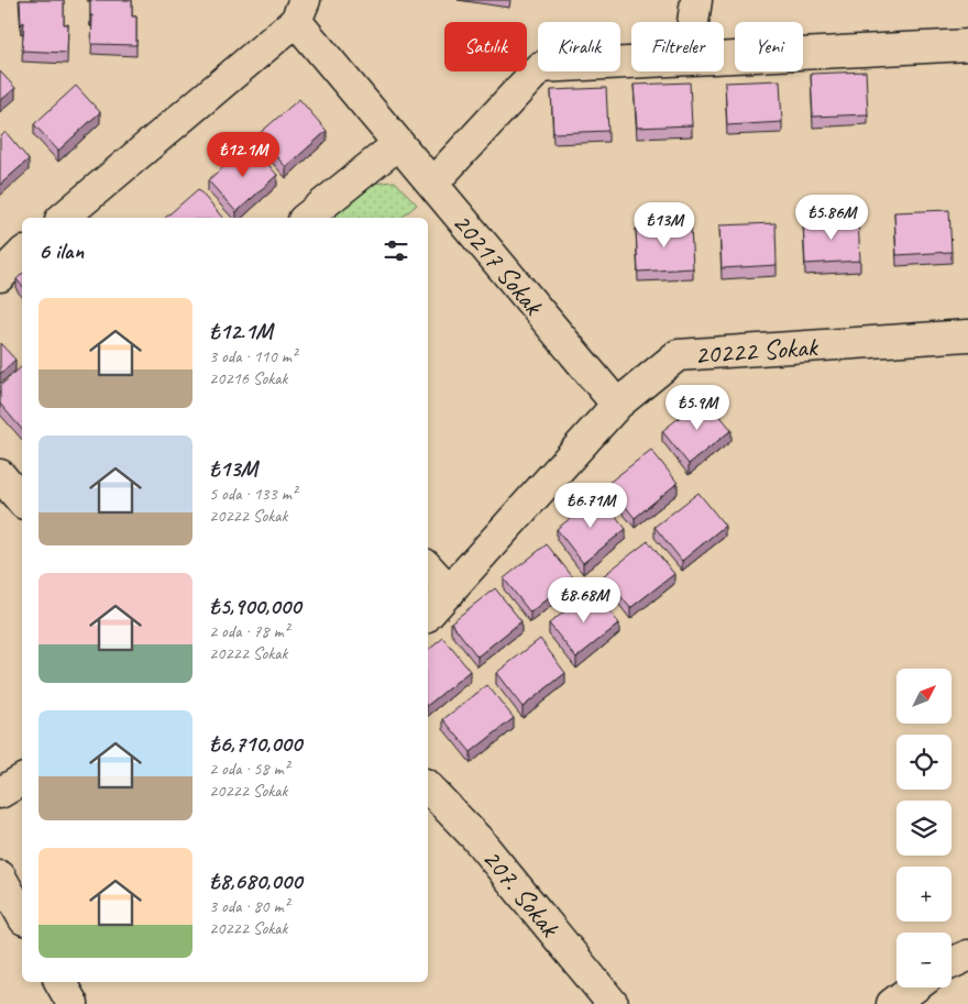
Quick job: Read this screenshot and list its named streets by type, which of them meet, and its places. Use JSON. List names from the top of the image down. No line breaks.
{"streets":{"street":["20217 Sokak","20222 Sokak","207. Sokak"]},"crossings":[["20217 Sokak","20222 Sokak"]],"north":"top right","page":{"chip":["Satılık","Kiralık","Filtreler","Yeni"],"price":["₺12.1M","₺5.86M","₺13M","₺5.9M","₺6.71M","₺8.68M"],"heading":"6 ilan","list":[{"name":"₺12.1M","note":"3 oda · 110 m² · 20216 Sokak"},{"name":"₺13M","note":"5 oda · 133 m² · 20222 Sokak"},{"name":"₺5,900,000","note":"2 oda · 78 m² · 20222 Sokak"},{"name":"₺6,710,000","note":"2 oda · 58 m² · 20222 Sokak"},{"name":"₺8,680,000","note":"3 oda · 80 m² · 20222 Sokak"}],"map_buttons":["+","−"]}}
